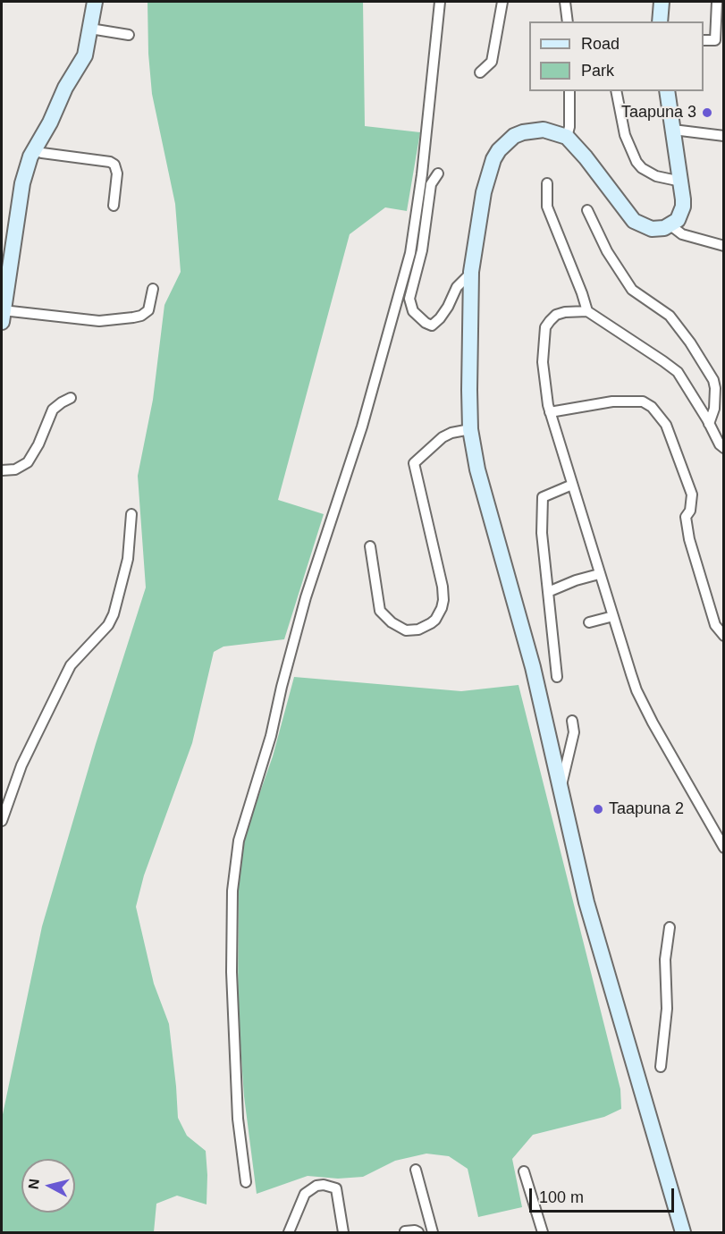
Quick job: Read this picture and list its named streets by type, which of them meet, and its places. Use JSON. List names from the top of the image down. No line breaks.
{"places":["Taapuna 3","Taapuna 2"],"legend":["Road","Park"],"scale_bar":"100 m","north":"left"}
